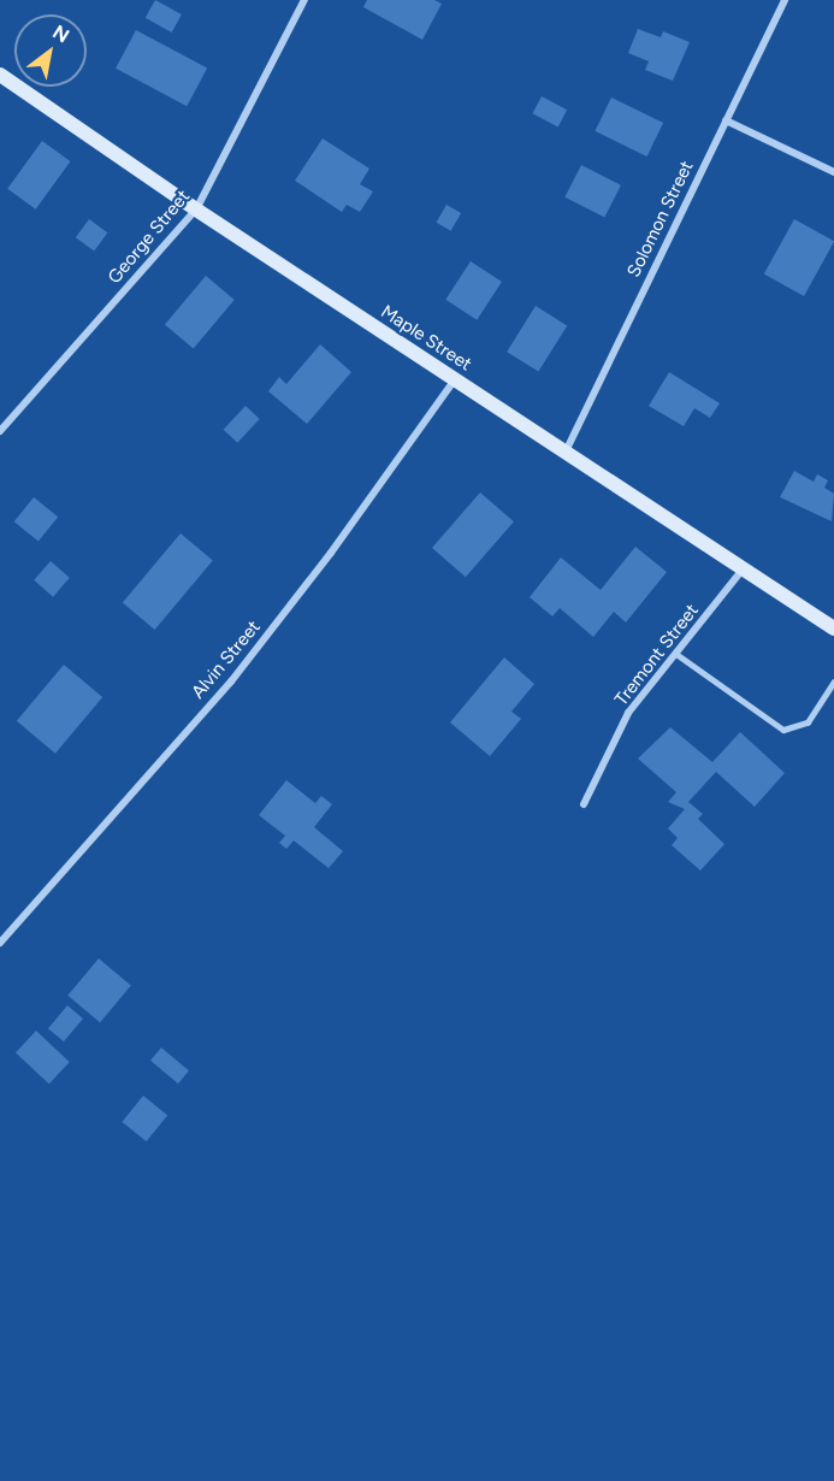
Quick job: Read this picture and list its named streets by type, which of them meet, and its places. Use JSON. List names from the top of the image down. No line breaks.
{"streets":{"main road":["Maple Street"],"street":["Solomon Street","George Street","Tremont Street","Alvin Street"]},"crossings":[["Solomon Street","Maple Street"],["George Street","Maple Street"],["Maple Street","Tremont Street"],["Maple Street","Alvin Street"]],"north":"top right"}
